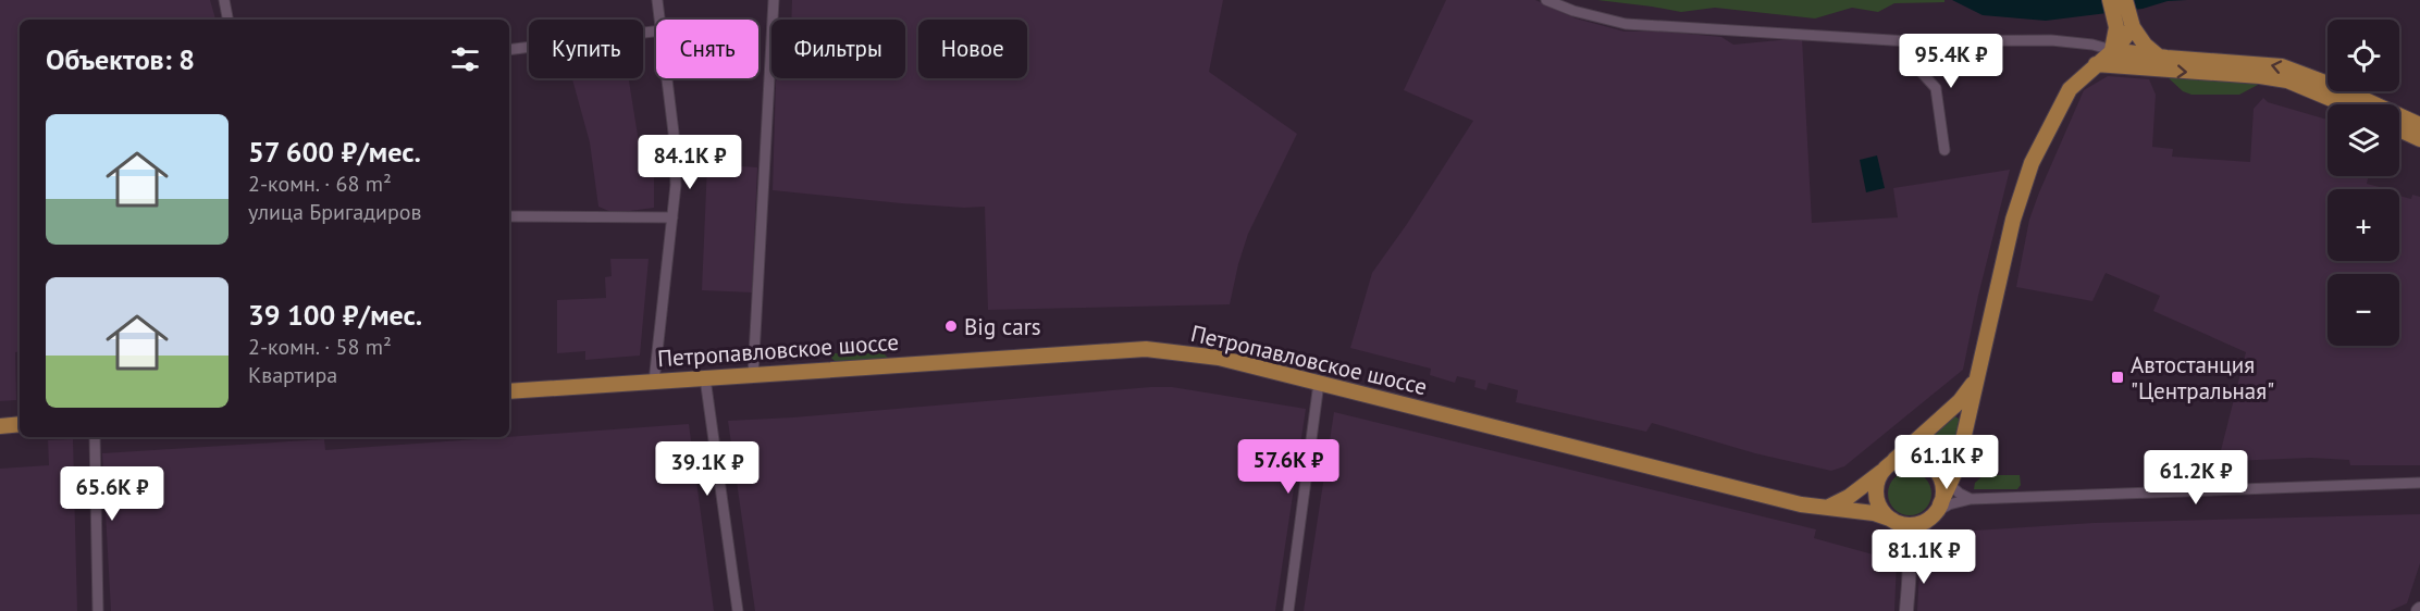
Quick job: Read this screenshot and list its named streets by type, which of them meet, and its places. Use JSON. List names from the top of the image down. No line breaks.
{"streets":{"main road":["Петропавловское шоссе"]},"places":{"other":["Big cars"],"transit":["Автостанция \"Центральная\""]},"page":{"map_buttons":["+","−"],"chip":["Купить","Снять","Фильтры","Новое"],"heading":"Объектов: 8","price":["95.4K ₽","84.1K ₽","61.1K ₽","57.6K ₽","39.1K ₽","61.2K ₽","65.6K ₽","81.1K ₽"],"list":[{"name":"57 600 ₽/мес.","note":"2-комн. · 68 m² · улица Бригадиров"},{"name":"39 100 ₽/мес.","note":"2-комн. · 58 m² · Квартира"}]}}
